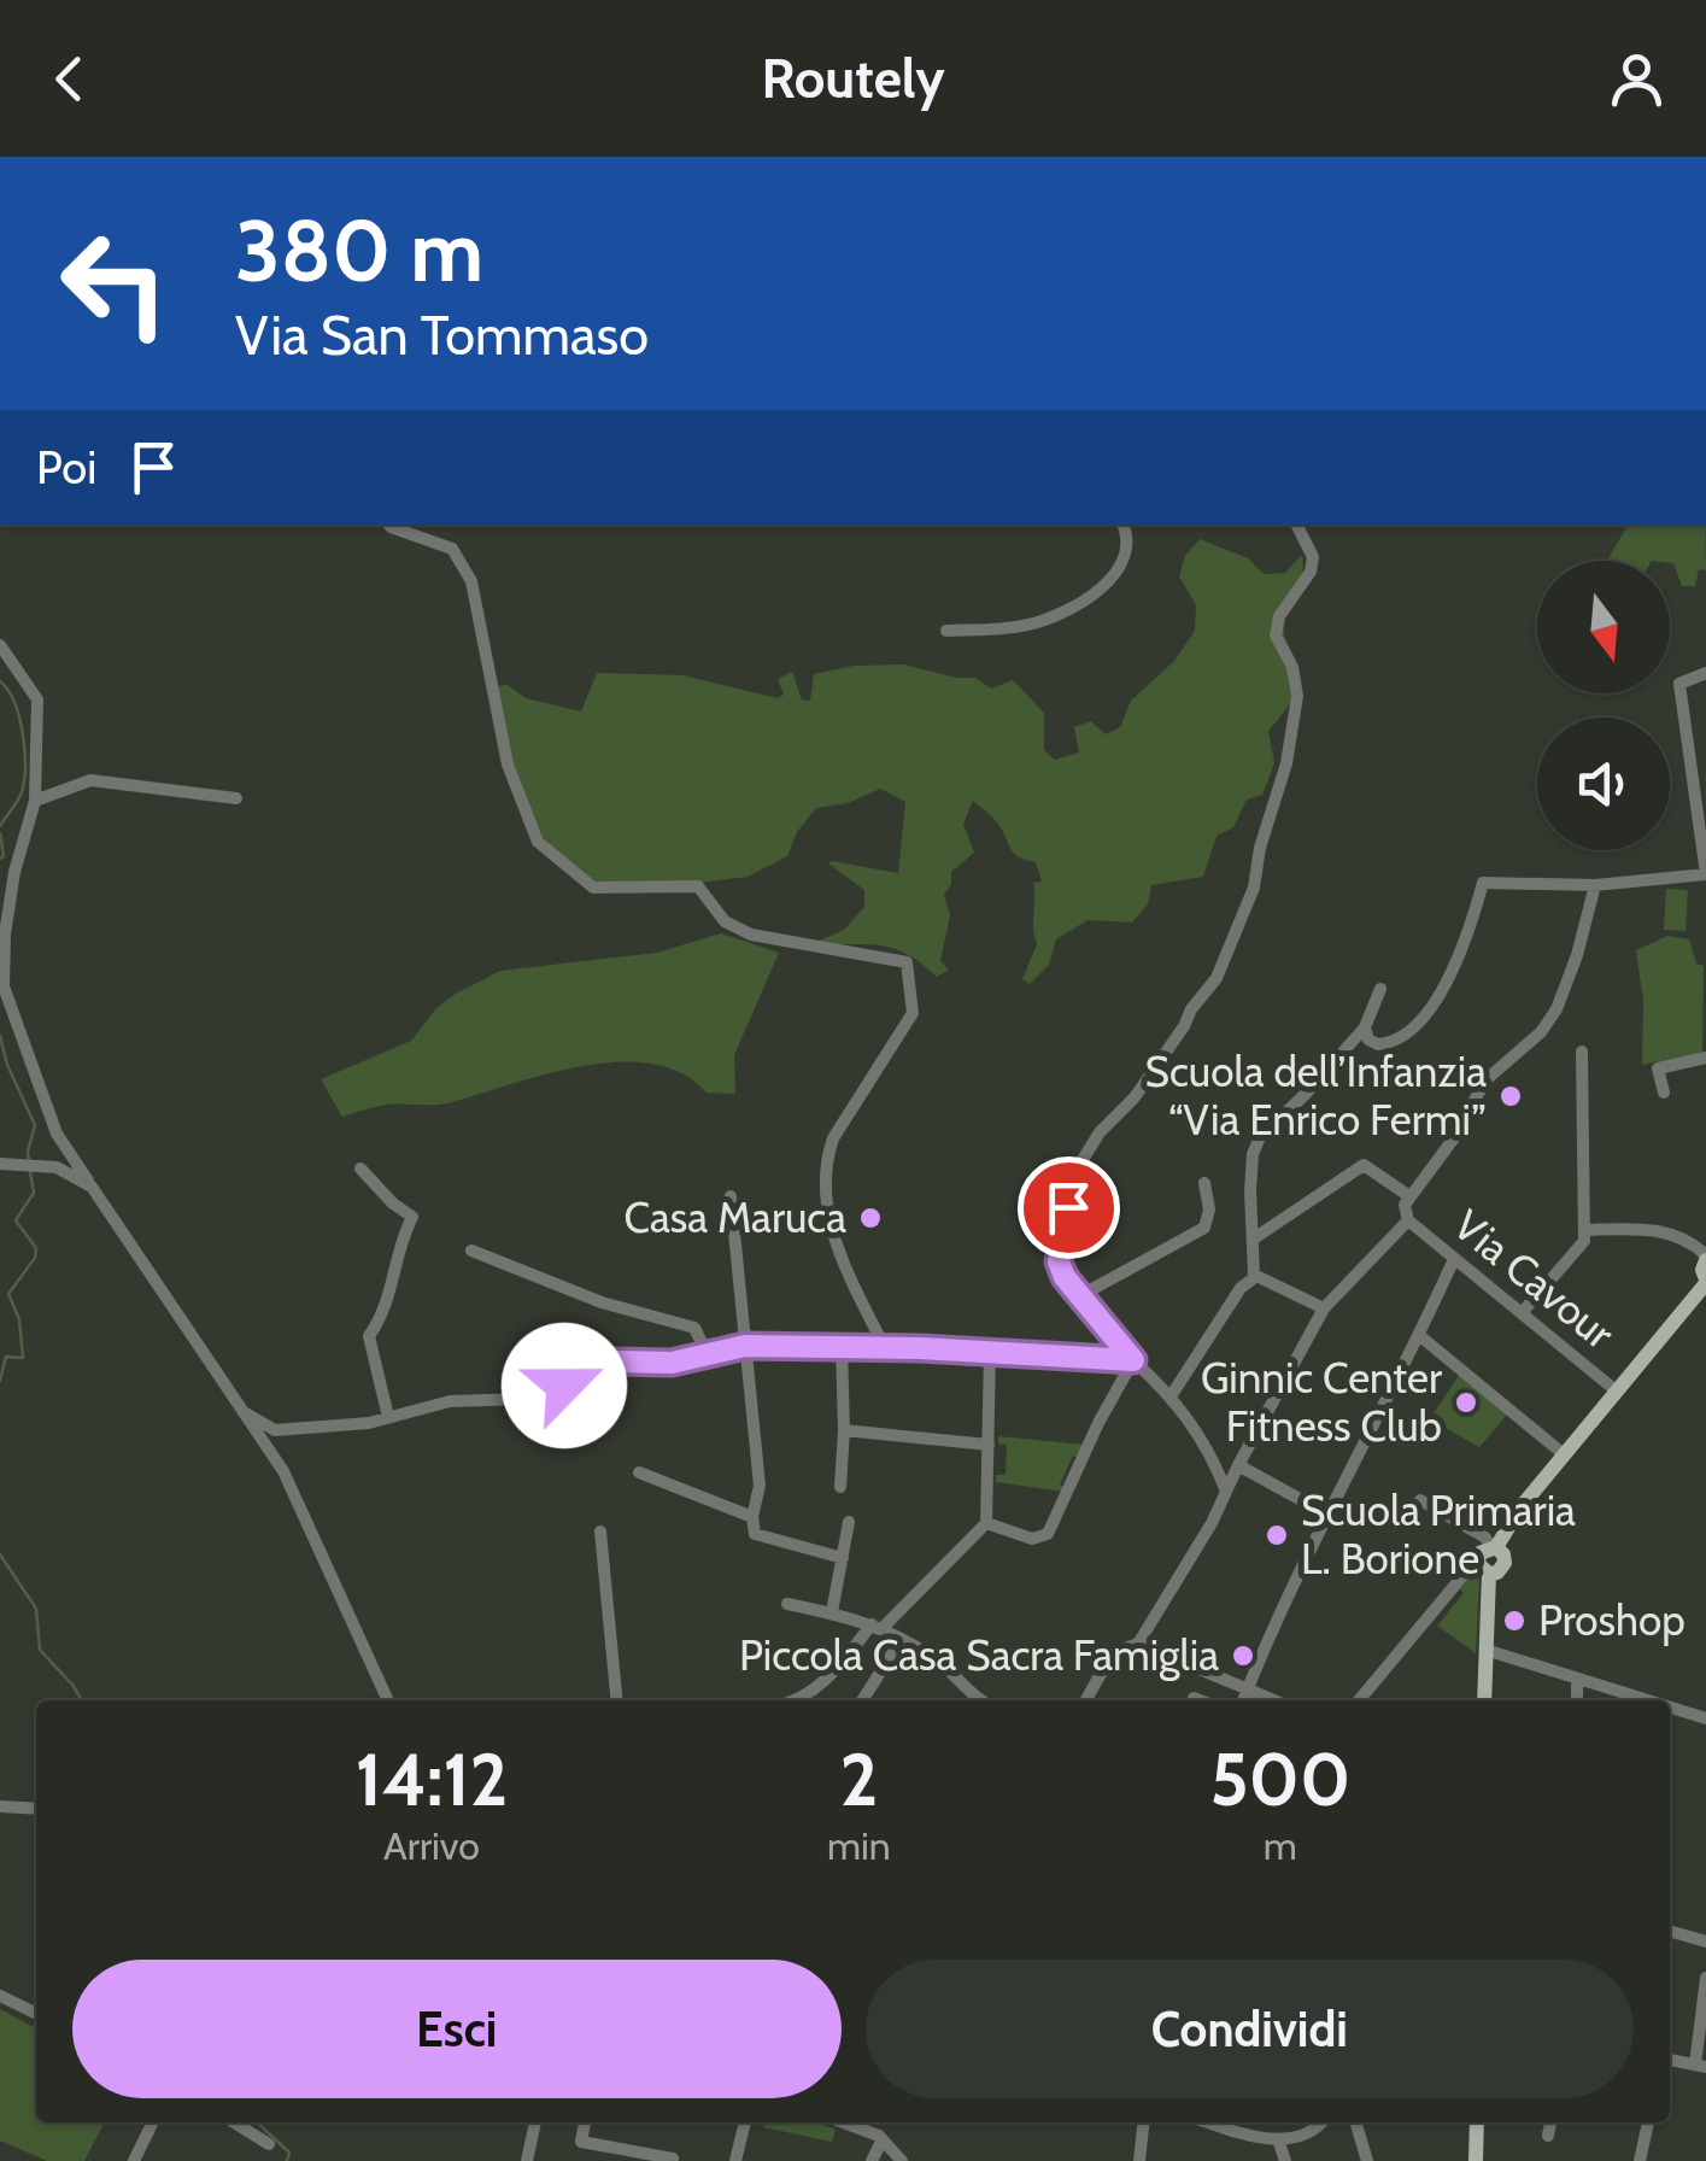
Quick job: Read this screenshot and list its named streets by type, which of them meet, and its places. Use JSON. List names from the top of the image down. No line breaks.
{"streets":{"street":["Via Cavour"]},"places":["Scuola dell’Infanzia “Via Enrico Fermi”","Casa Maruca","Ginnic Center Fitness Club","Scuola Primaria L. Borione","Proshop","Piccola Casa Sacra Famiglia"],"north":"bottom","page":{"header":"Routely","turn":["380 m","Via San Tommaso"],"then":"Poi","eta":["14:12","Arrivo","2","min","500","m"],"buttons":["Esci","Condividi"]}}
